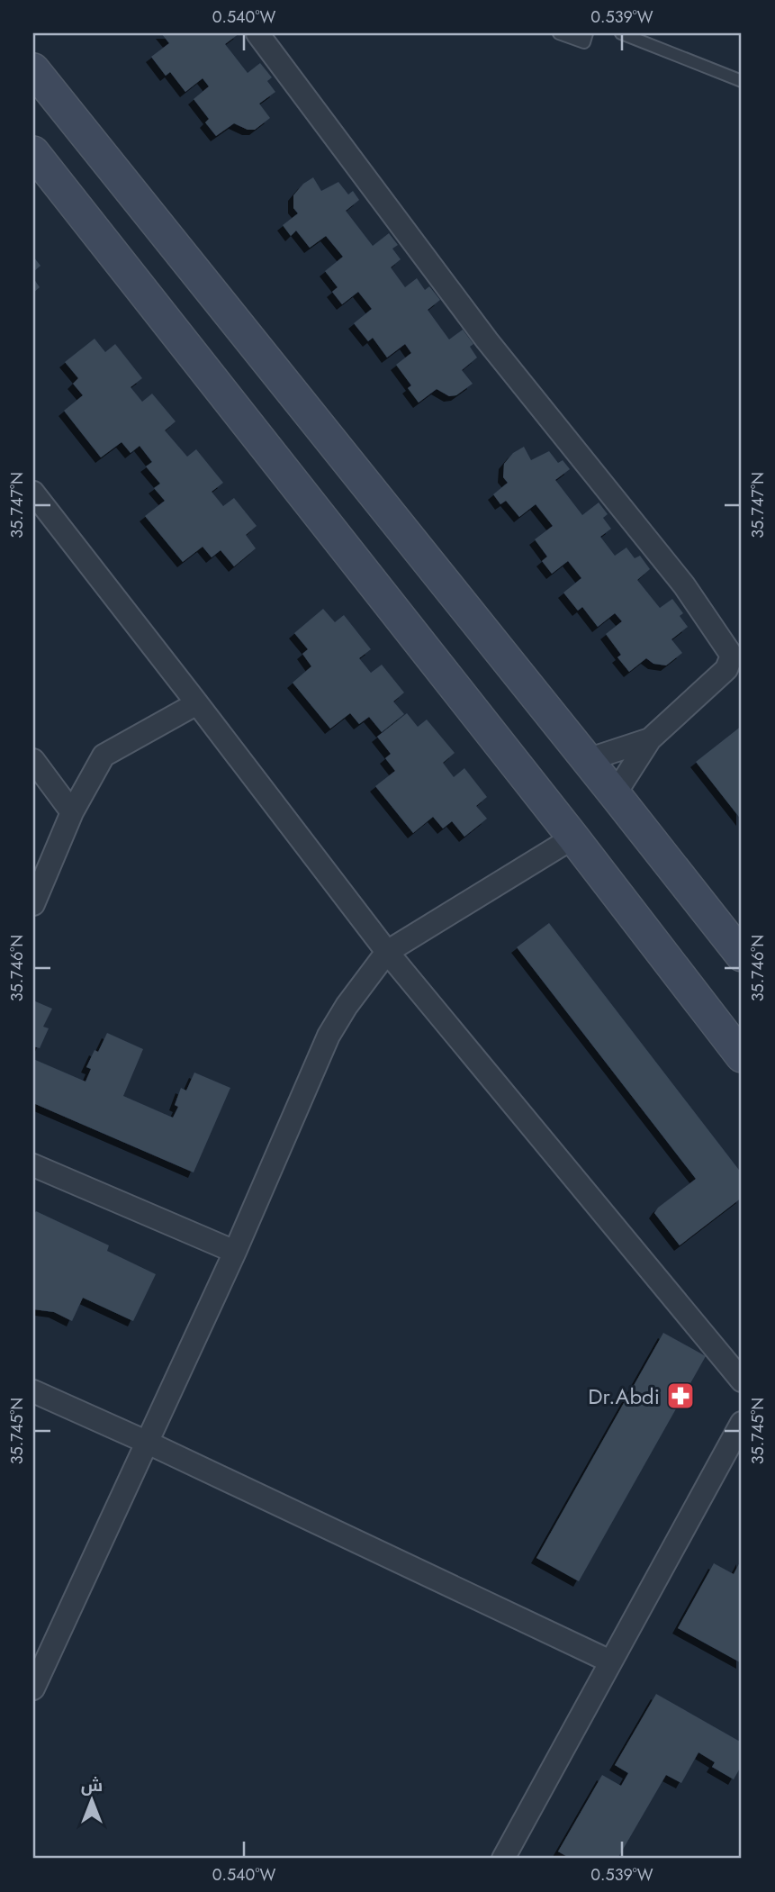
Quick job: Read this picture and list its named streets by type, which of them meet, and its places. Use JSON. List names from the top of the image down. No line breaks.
{"places":{"pharmacy":["Dr.Abdi"]},"north":"top","coordinates":["0.540°W","0.539°W","35.747°N","35.746°N","35.745°N"]}
